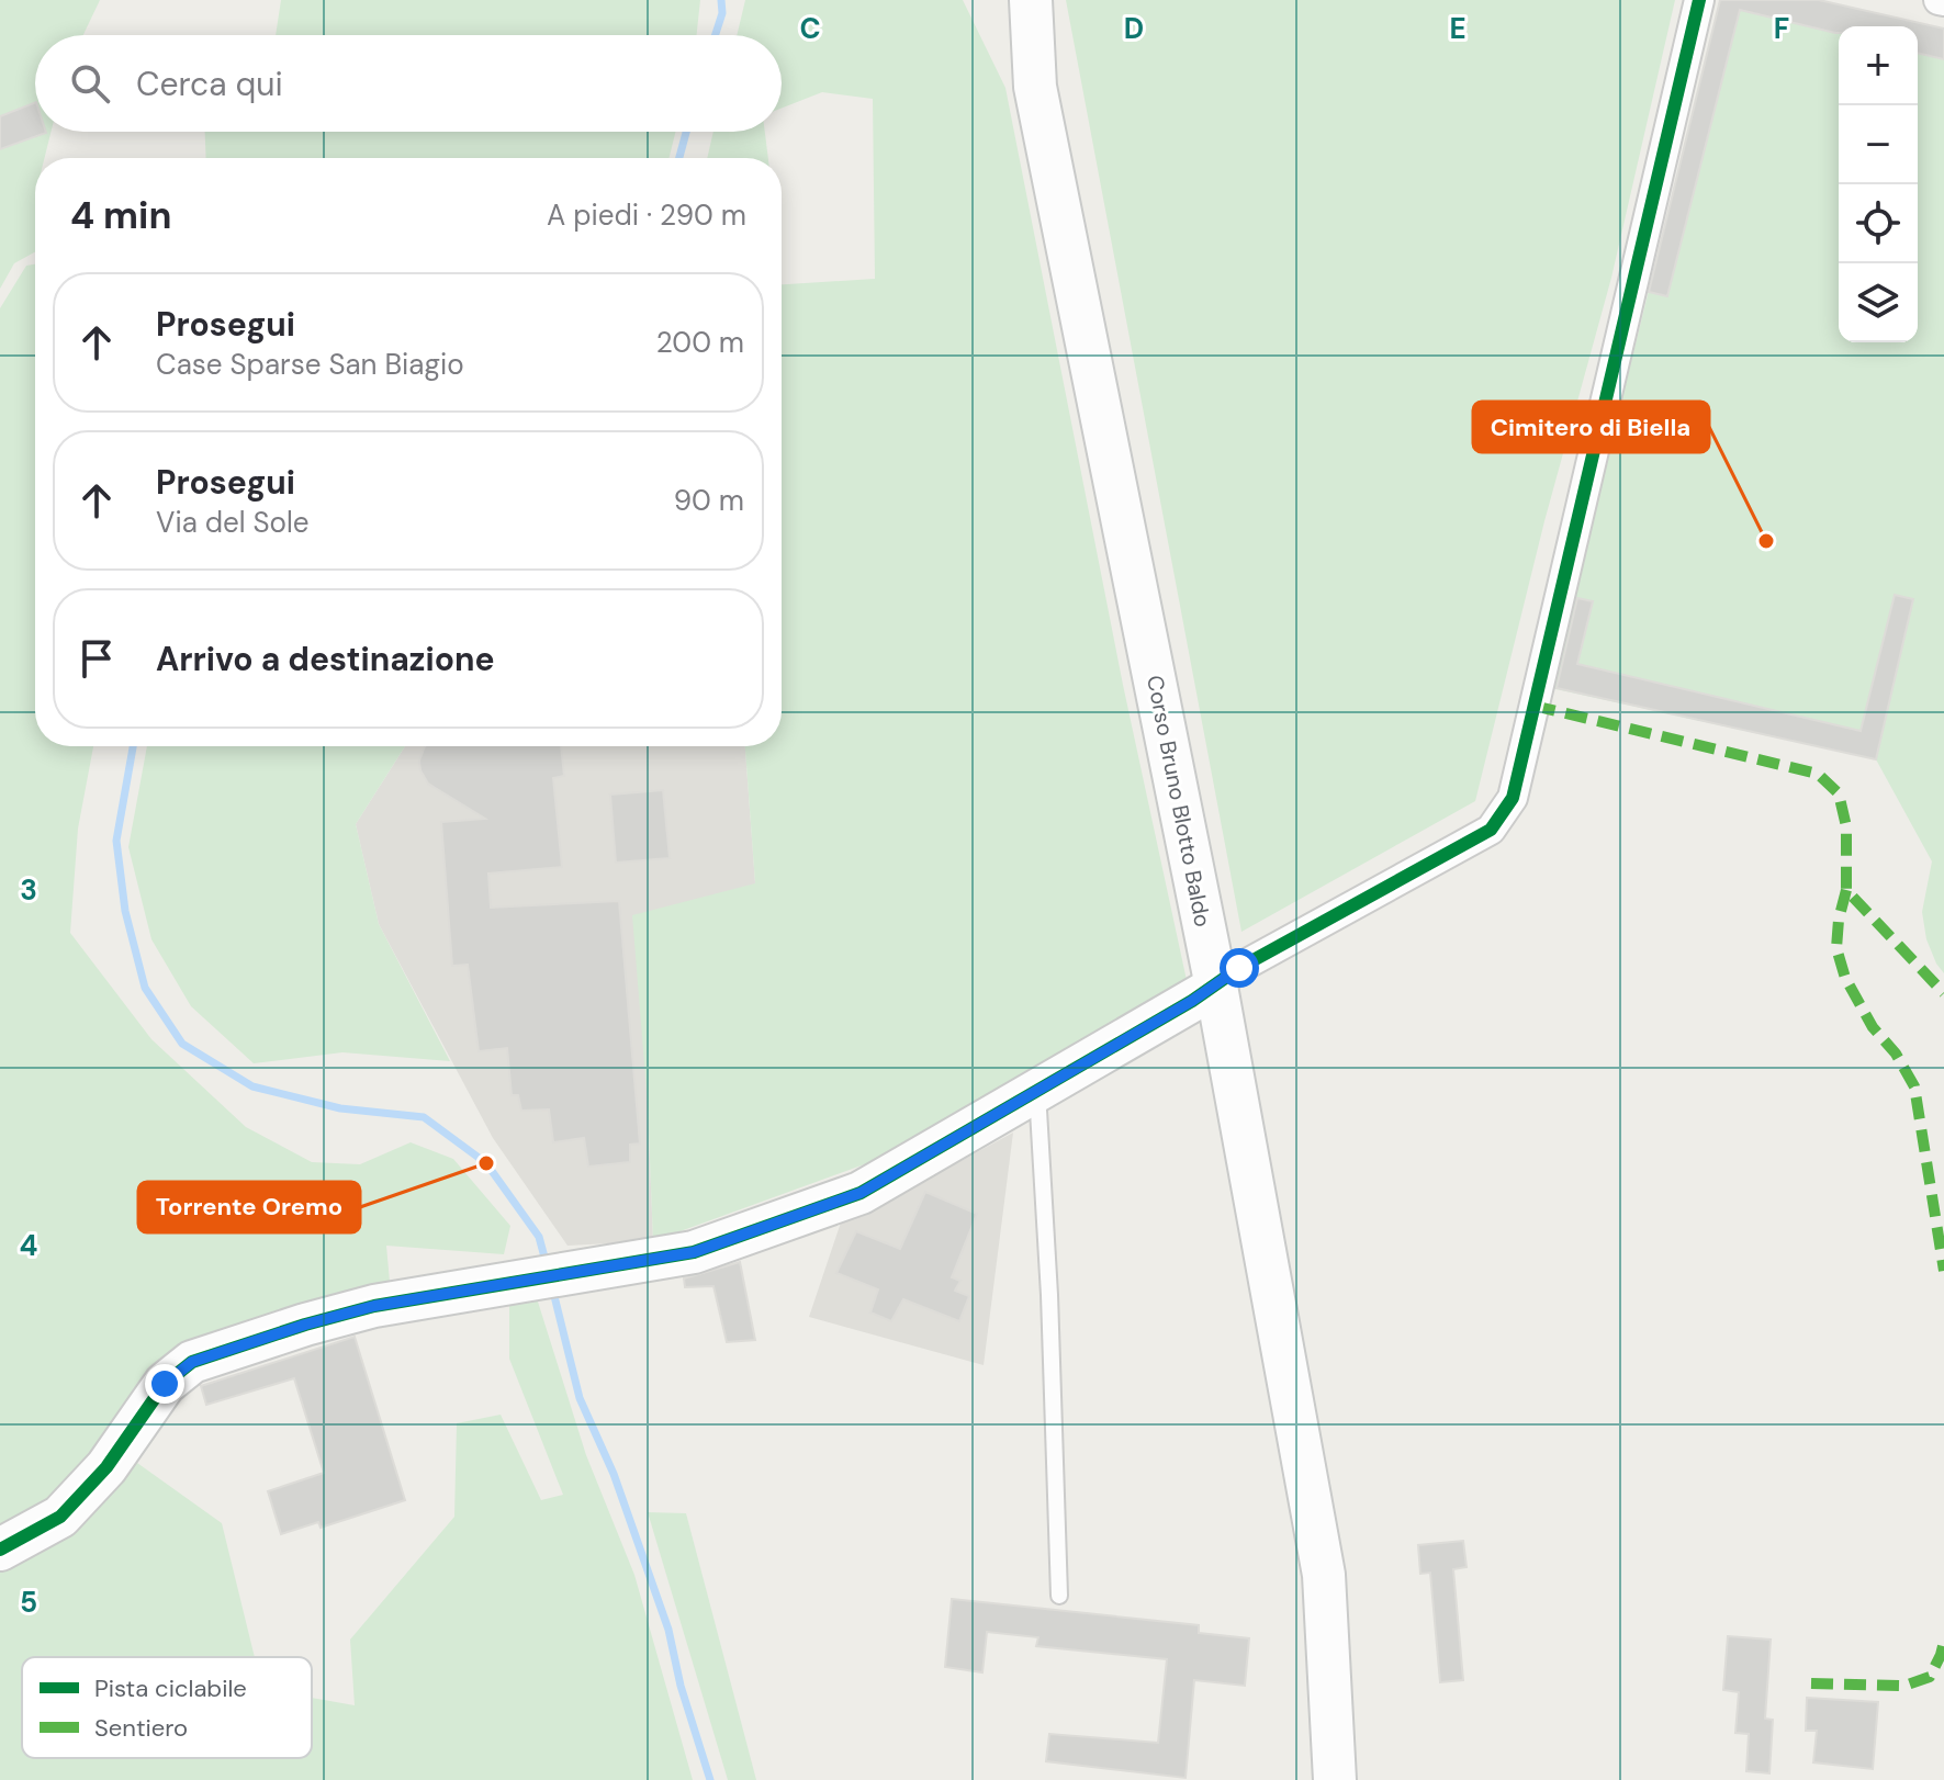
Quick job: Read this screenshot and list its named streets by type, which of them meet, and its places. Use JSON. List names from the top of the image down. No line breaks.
{"streets":{"main road":["Corso Bruno Blotto Baldo"]},"places":["Cimitero di Biella","Torrente Oremo"],"legend":["Pista ciclabile","Sentiero"],"page":{"map_buttons":["+","−"],"search":"Cerca qui","heading":["4 min","A piedi · 290 m"],"list":[["Prosegui","Case Sparse San Biagio","200 m"],["Prosegui","Via del Sole","90 m"],"Arrivo a destinazione"]},"grid":{"columns":["C","D","E","F"],"rows":["3","4","5"]}}
